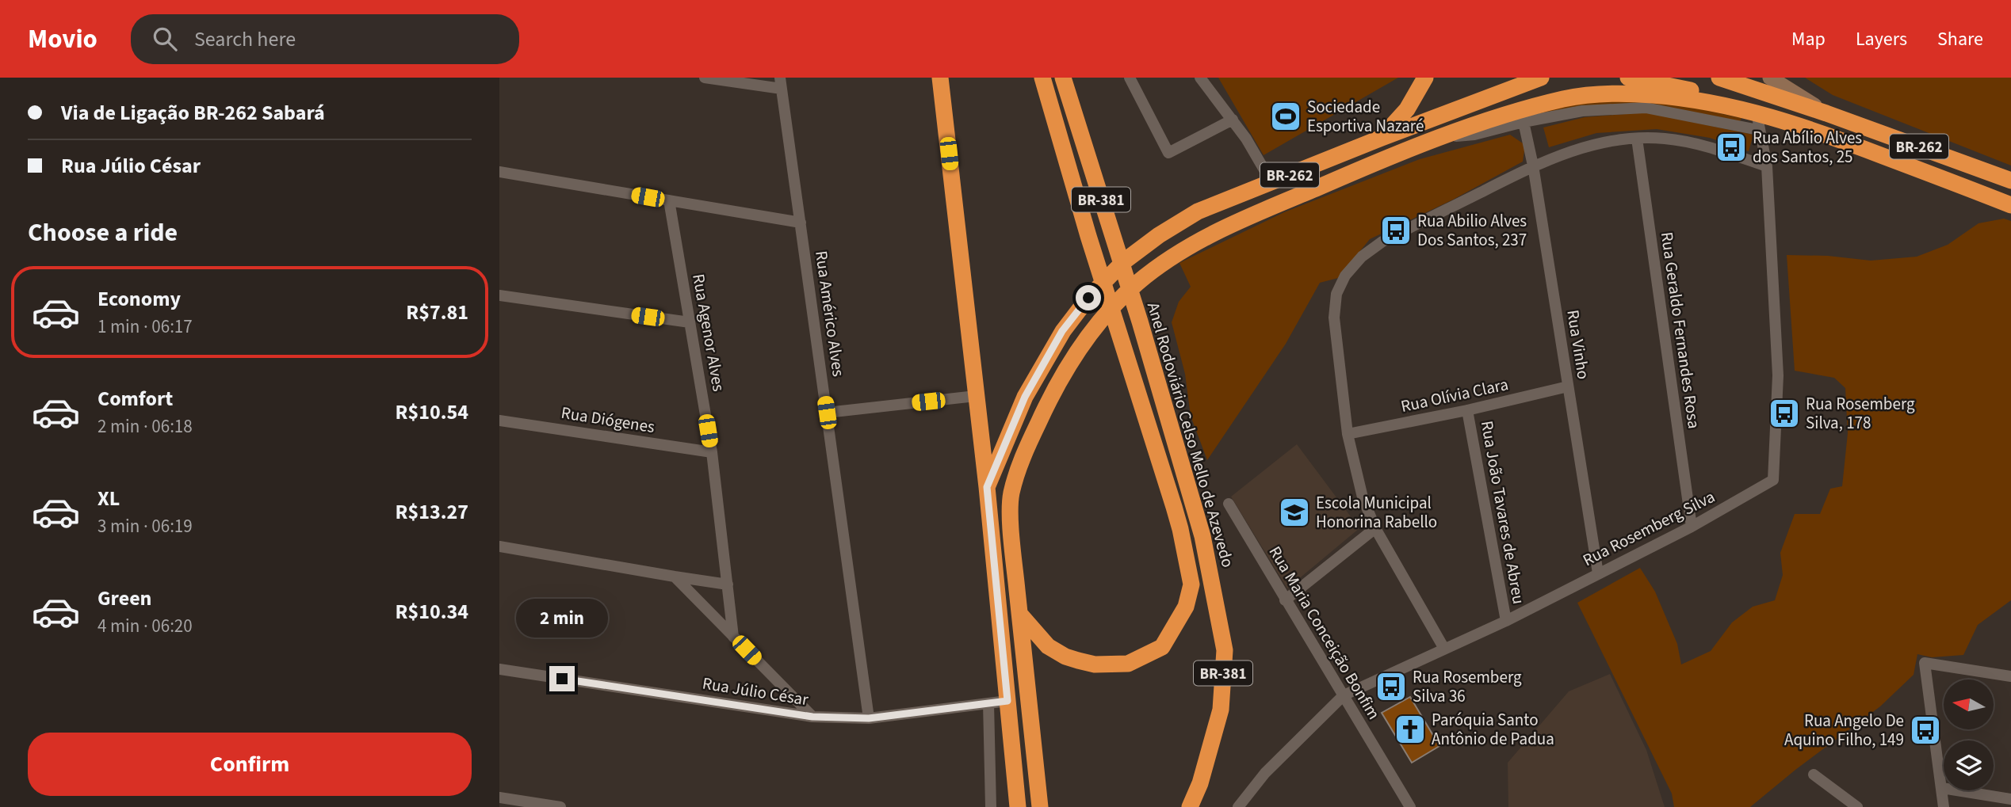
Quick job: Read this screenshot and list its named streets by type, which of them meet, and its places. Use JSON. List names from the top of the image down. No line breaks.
{"streets":{"highway":["BR-262","BR-381","Anel Rodoviário Celso Mello de Azevedo"],"street":["Rua Américo Alves","Rua Geraldo Fernandes Rosa","Rua Agenor Alves","Rua Vinho","Rua Olívia Clara","Rua Diógenes","Rua João Tavares de Abreu","Rua Rosemberg Silva","Rua Maria Conceição Bonfim","Rua Júlio César"]},"crossings":[["BR-262","Rua Rosemberg Silva"],["BR-262","Rua Júlio César"],["Rua Américo Alves","Rua Júlio César"],["Rua Geraldo Fernandes Rosa","Rua Rosemberg Silva"],["Rua Agenor Alves","Rua Diógenes"],["Rua Vinho","Rua Olívia Clara"],["Rua Vinho","Rua Rosemberg Silva"],["Rua Olívia Clara","Rua João Tavares de Abreu"],["Rua João Tavares de Abreu","Rua Rosemberg Silva"],["Rua Rosemberg Silva","Rua Maria Conceição Bonfim"]],"places":{"sports":["Sociedade Esportiva Nazaré"],"bus stop":["Rua Abílio Alves dos Santos, 25","Rua Abilio Alves Dos Santos, 237","Rua Rosemberg Silva, 178","Rua Rosemberg Silva 36","Rua Angelo De Aquino Filho, 149"],"school or university":["Escola Municipal Honorina Rabello"],"church":["Paróquia Santo Antônio de Padua"]},"north":"left","page":{"header":"Movio","search":"Search here","nav":["Map","Layers","Share"],"banner":["Via de Ligação BR-262 Sabará","Rua Júlio César"],"heading":"Choose a ride","list":[{"name":"Economy","note":"1 min · 06:17","value":"R$7.81"},{"name":"Comfort","note":"2 min · 06:18","value":"R$10.54"},{"name":"XL","note":"3 min · 06:19","value":"R$13.27"},{"name":"Green","note":"4 min · 06:20","value":"R$10.34"}],"bubble":"2 min","buttons":"Confirm"}}
